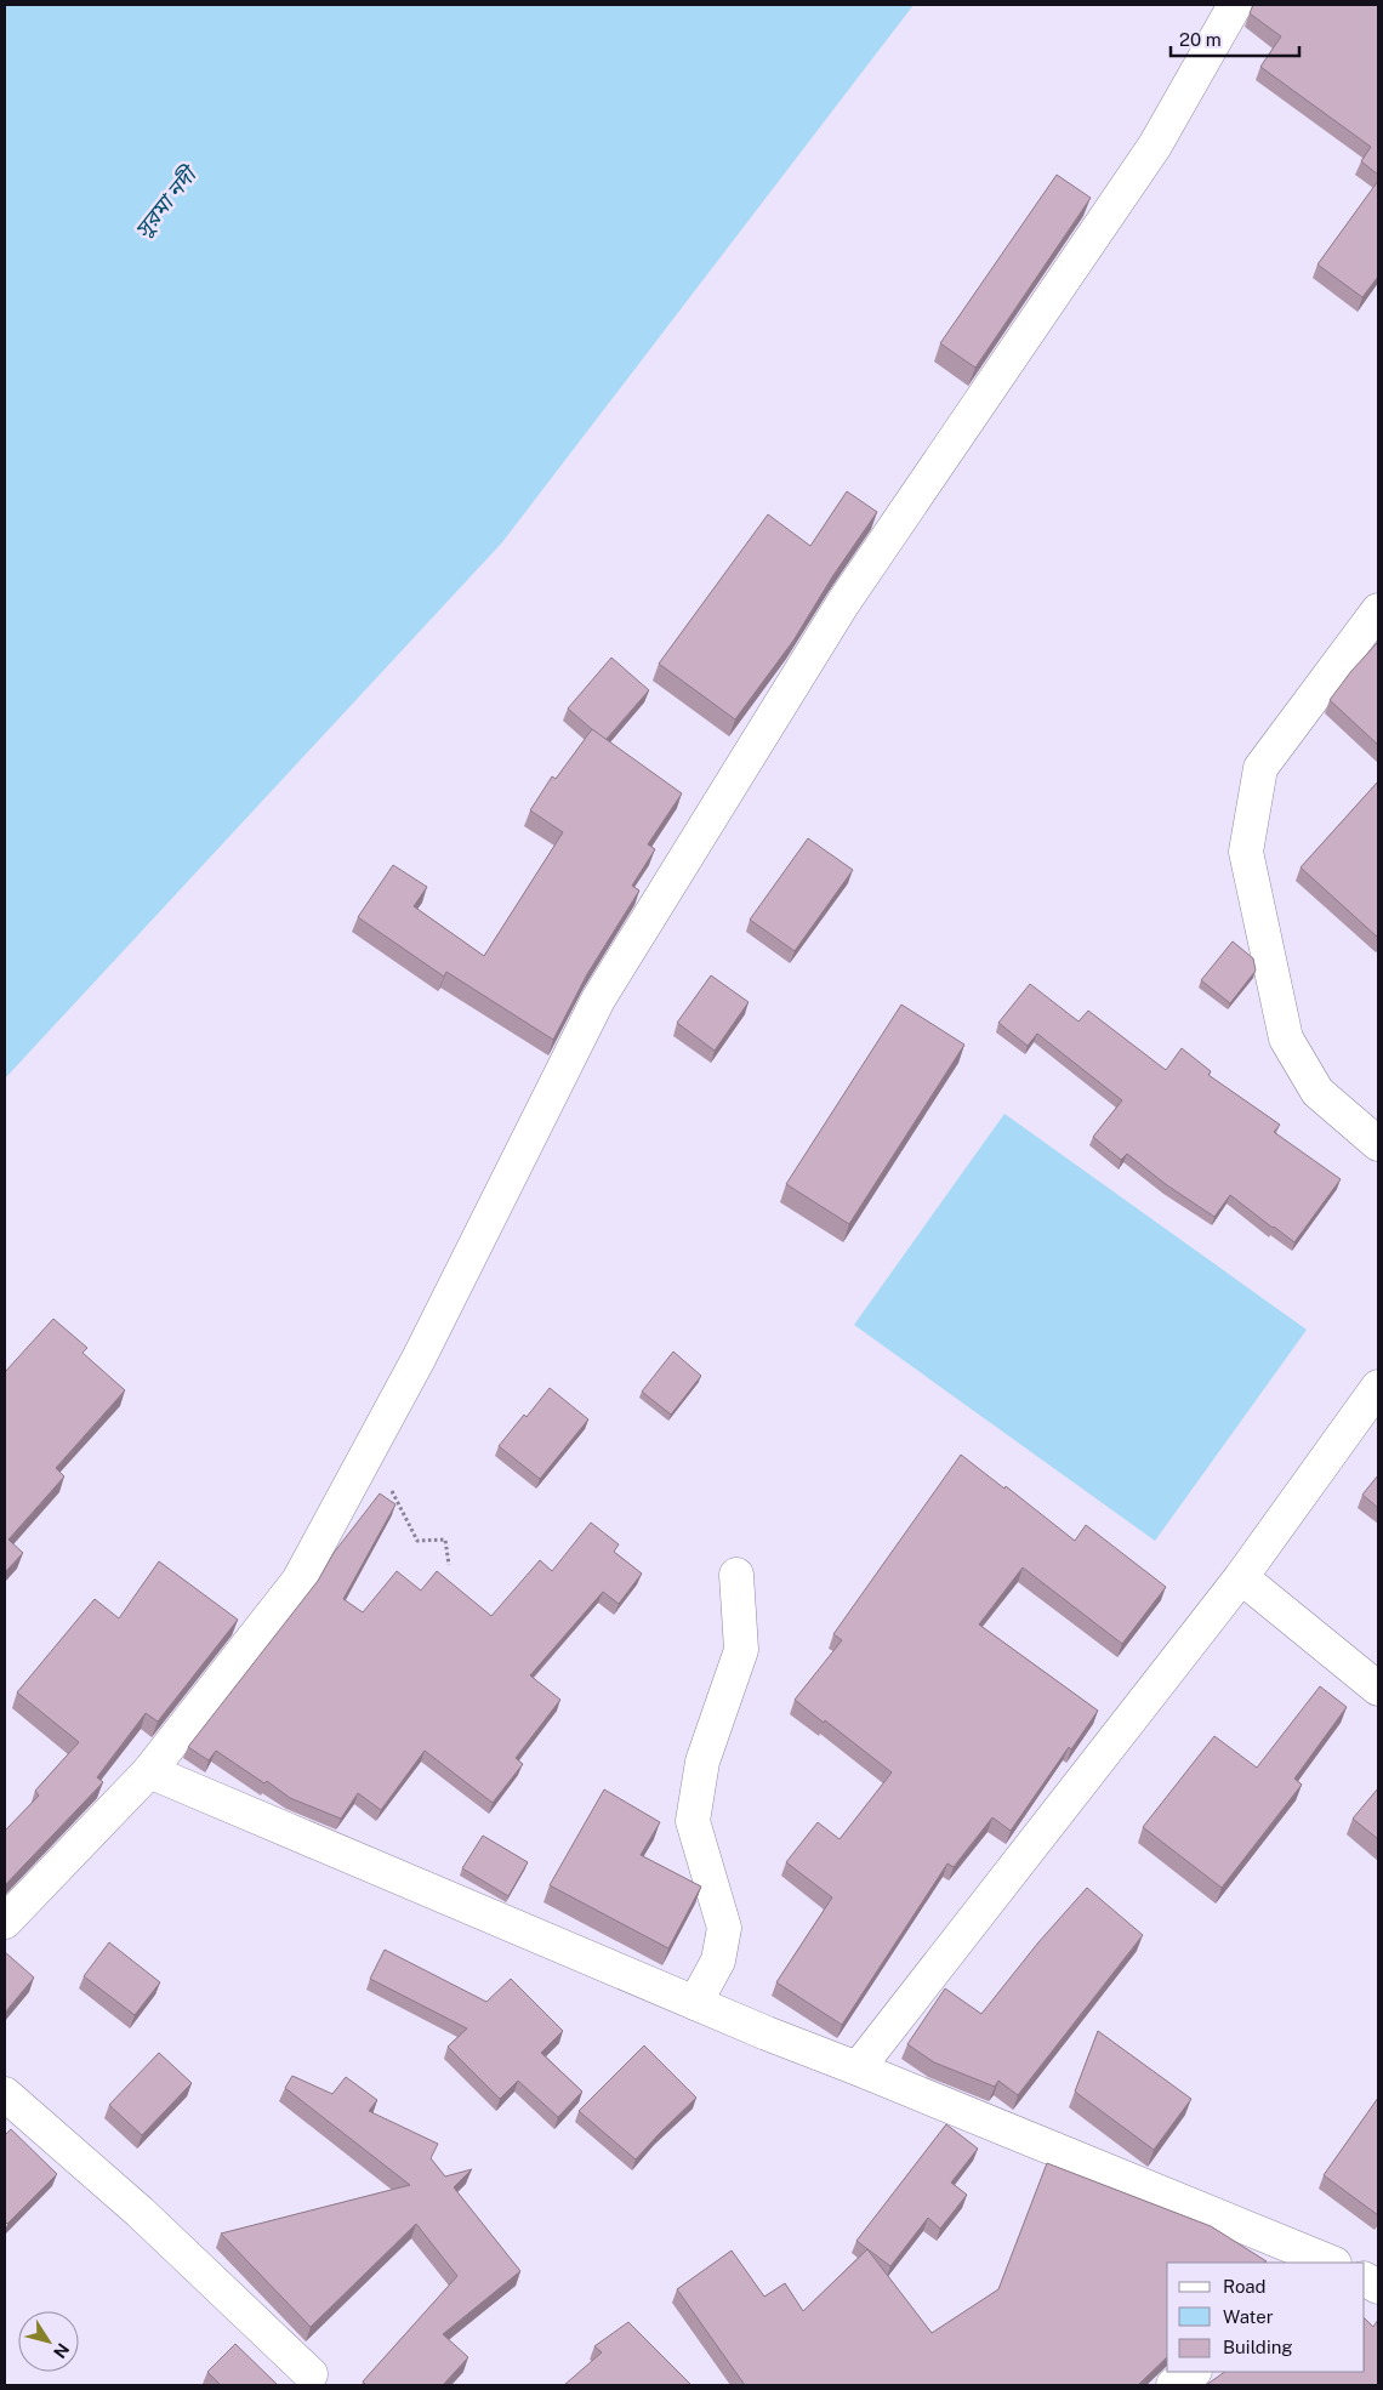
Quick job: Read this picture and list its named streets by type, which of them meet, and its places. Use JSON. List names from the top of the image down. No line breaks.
{"water":["সুরমা নদী"],"legend":["Road","Water","Building"],"scale_bar":"20 m","north":"bottom right"}
